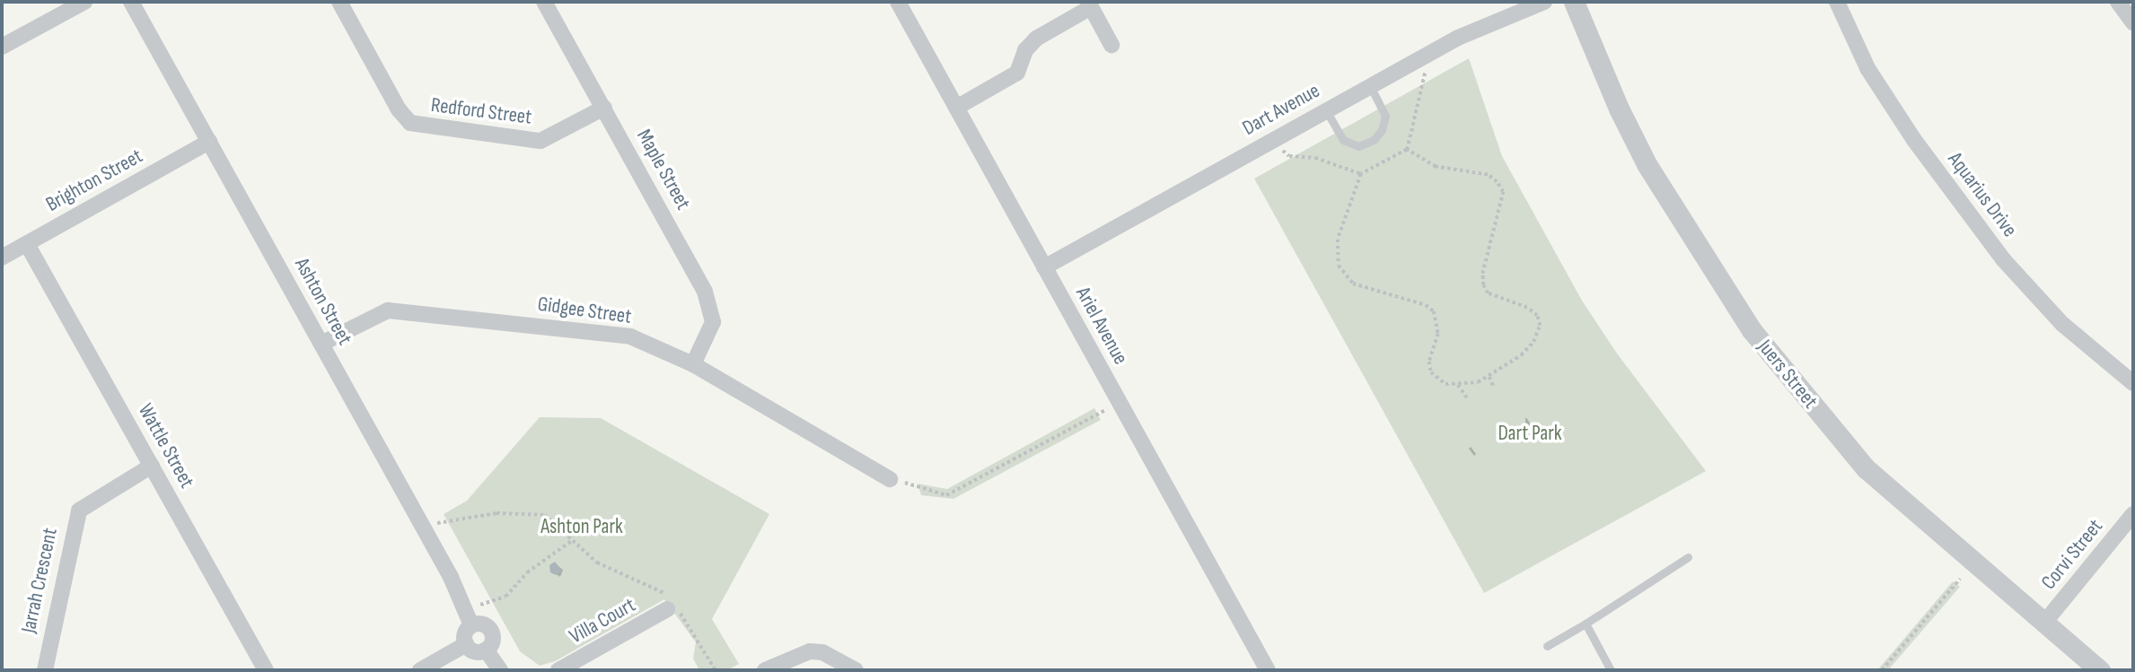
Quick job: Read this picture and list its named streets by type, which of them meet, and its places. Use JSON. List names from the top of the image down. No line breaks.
{"streets":{"street":["Dart Avenue","Redford Street","Maple Street","Brighton Street","Aquarius Drive","Ashton Street","Gidgee Street","Ariel Avenue","Juers Street","Wattle Street","Corvi Street","Jarrah Crescent","Villa Court"]},"crossings":[["Dart Avenue","Ariel Avenue"],["Redford Street","Maple Street"],["Maple Street","Gidgee Street"],["Brighton Street","Ashton Street"],["Brighton Street","Wattle Street"],["Ashton Street","Gidgee Street"],["Juers Street","Corvi Street"],["Wattle Street","Jarrah Crescent"]],"parks":["Dart Park","Ashton Park"]}
